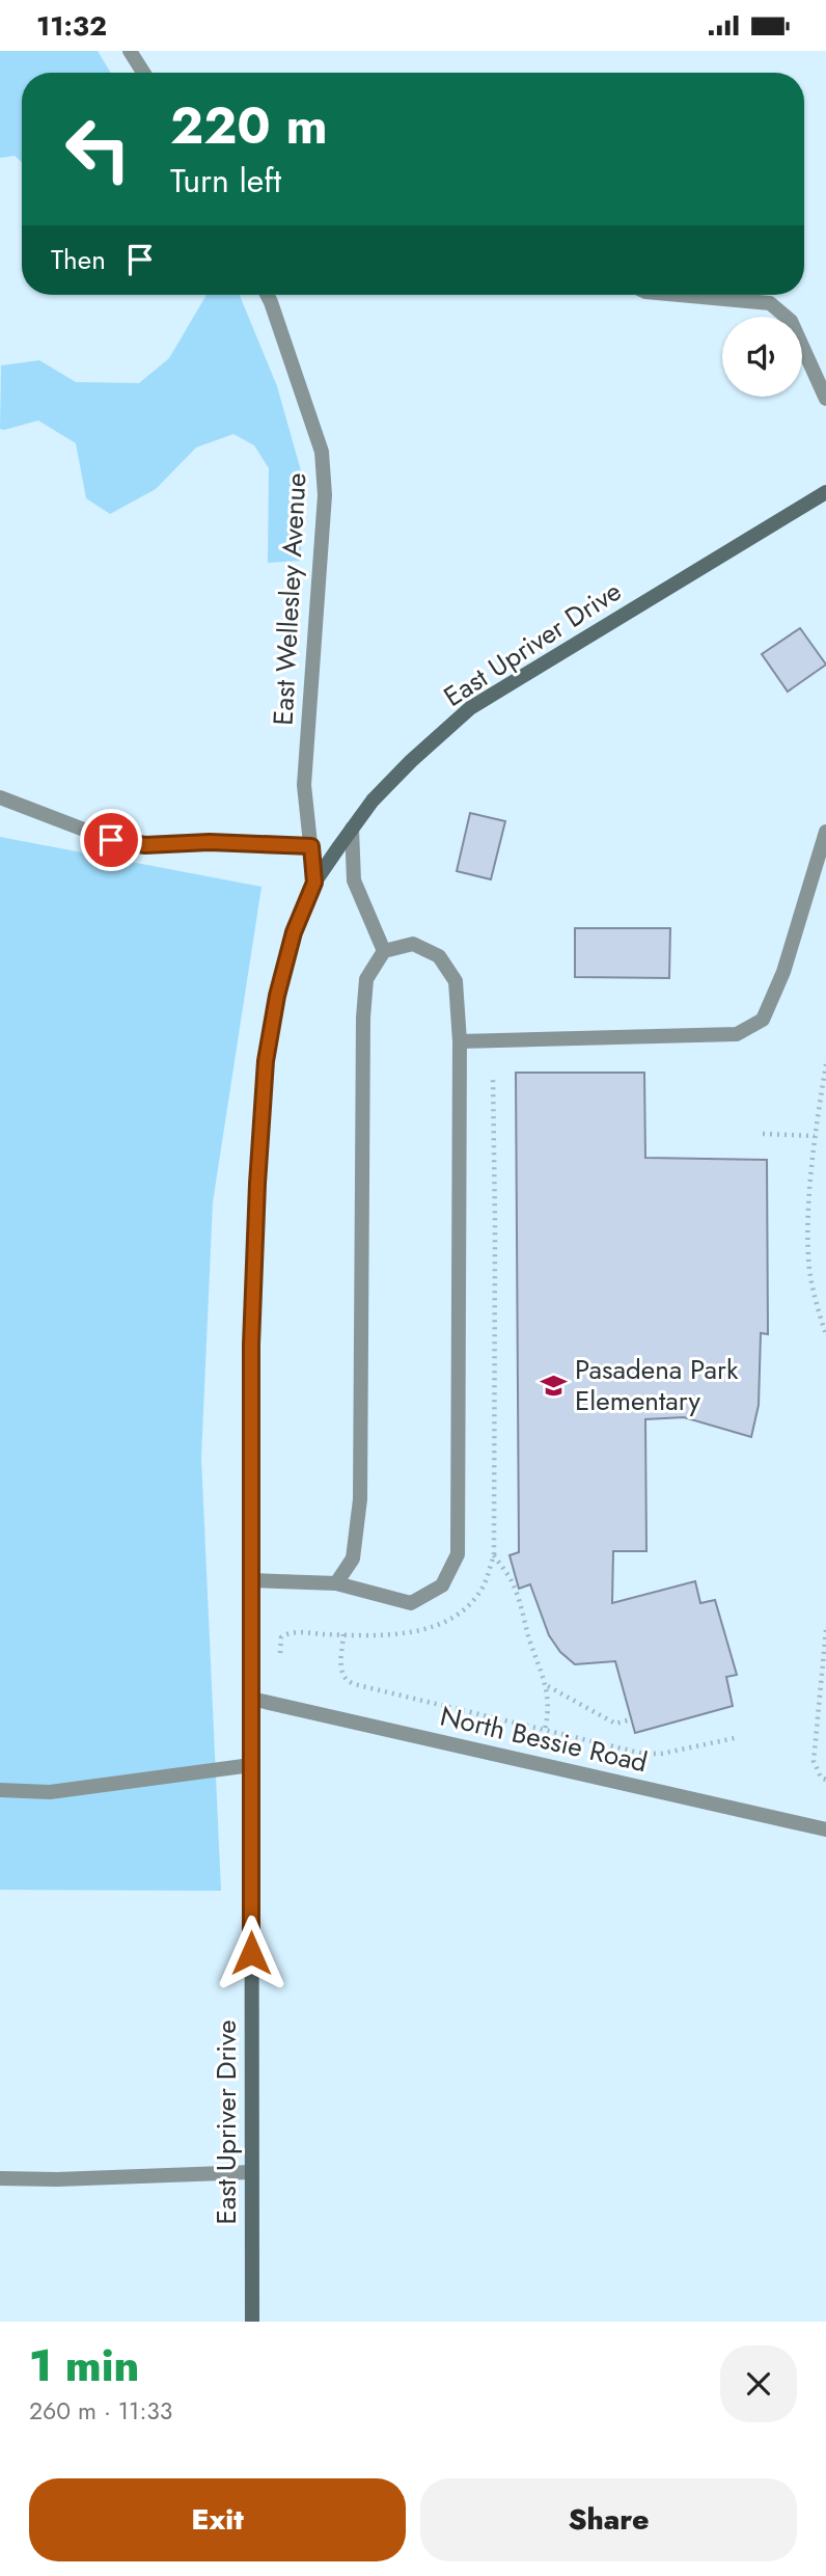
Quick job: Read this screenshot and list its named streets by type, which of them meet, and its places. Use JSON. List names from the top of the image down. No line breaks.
{"streets":{"main road":["East Upriver Drive"],"street":["East Wellesley Avenue","North Bessie Road"]},"crossings":[["East Wellesley Avenue","East Upriver Drive"],["East Upriver Drive","North Bessie Road"]],"places":{"school or university":["Pasadena Park Elementary"]},"page":{"status":"11:32","turn":["220 m","Turn left"],"then":"Then","heading":["1 min","260 m · 11:33"],"buttons":["Exit","Share"]}}
